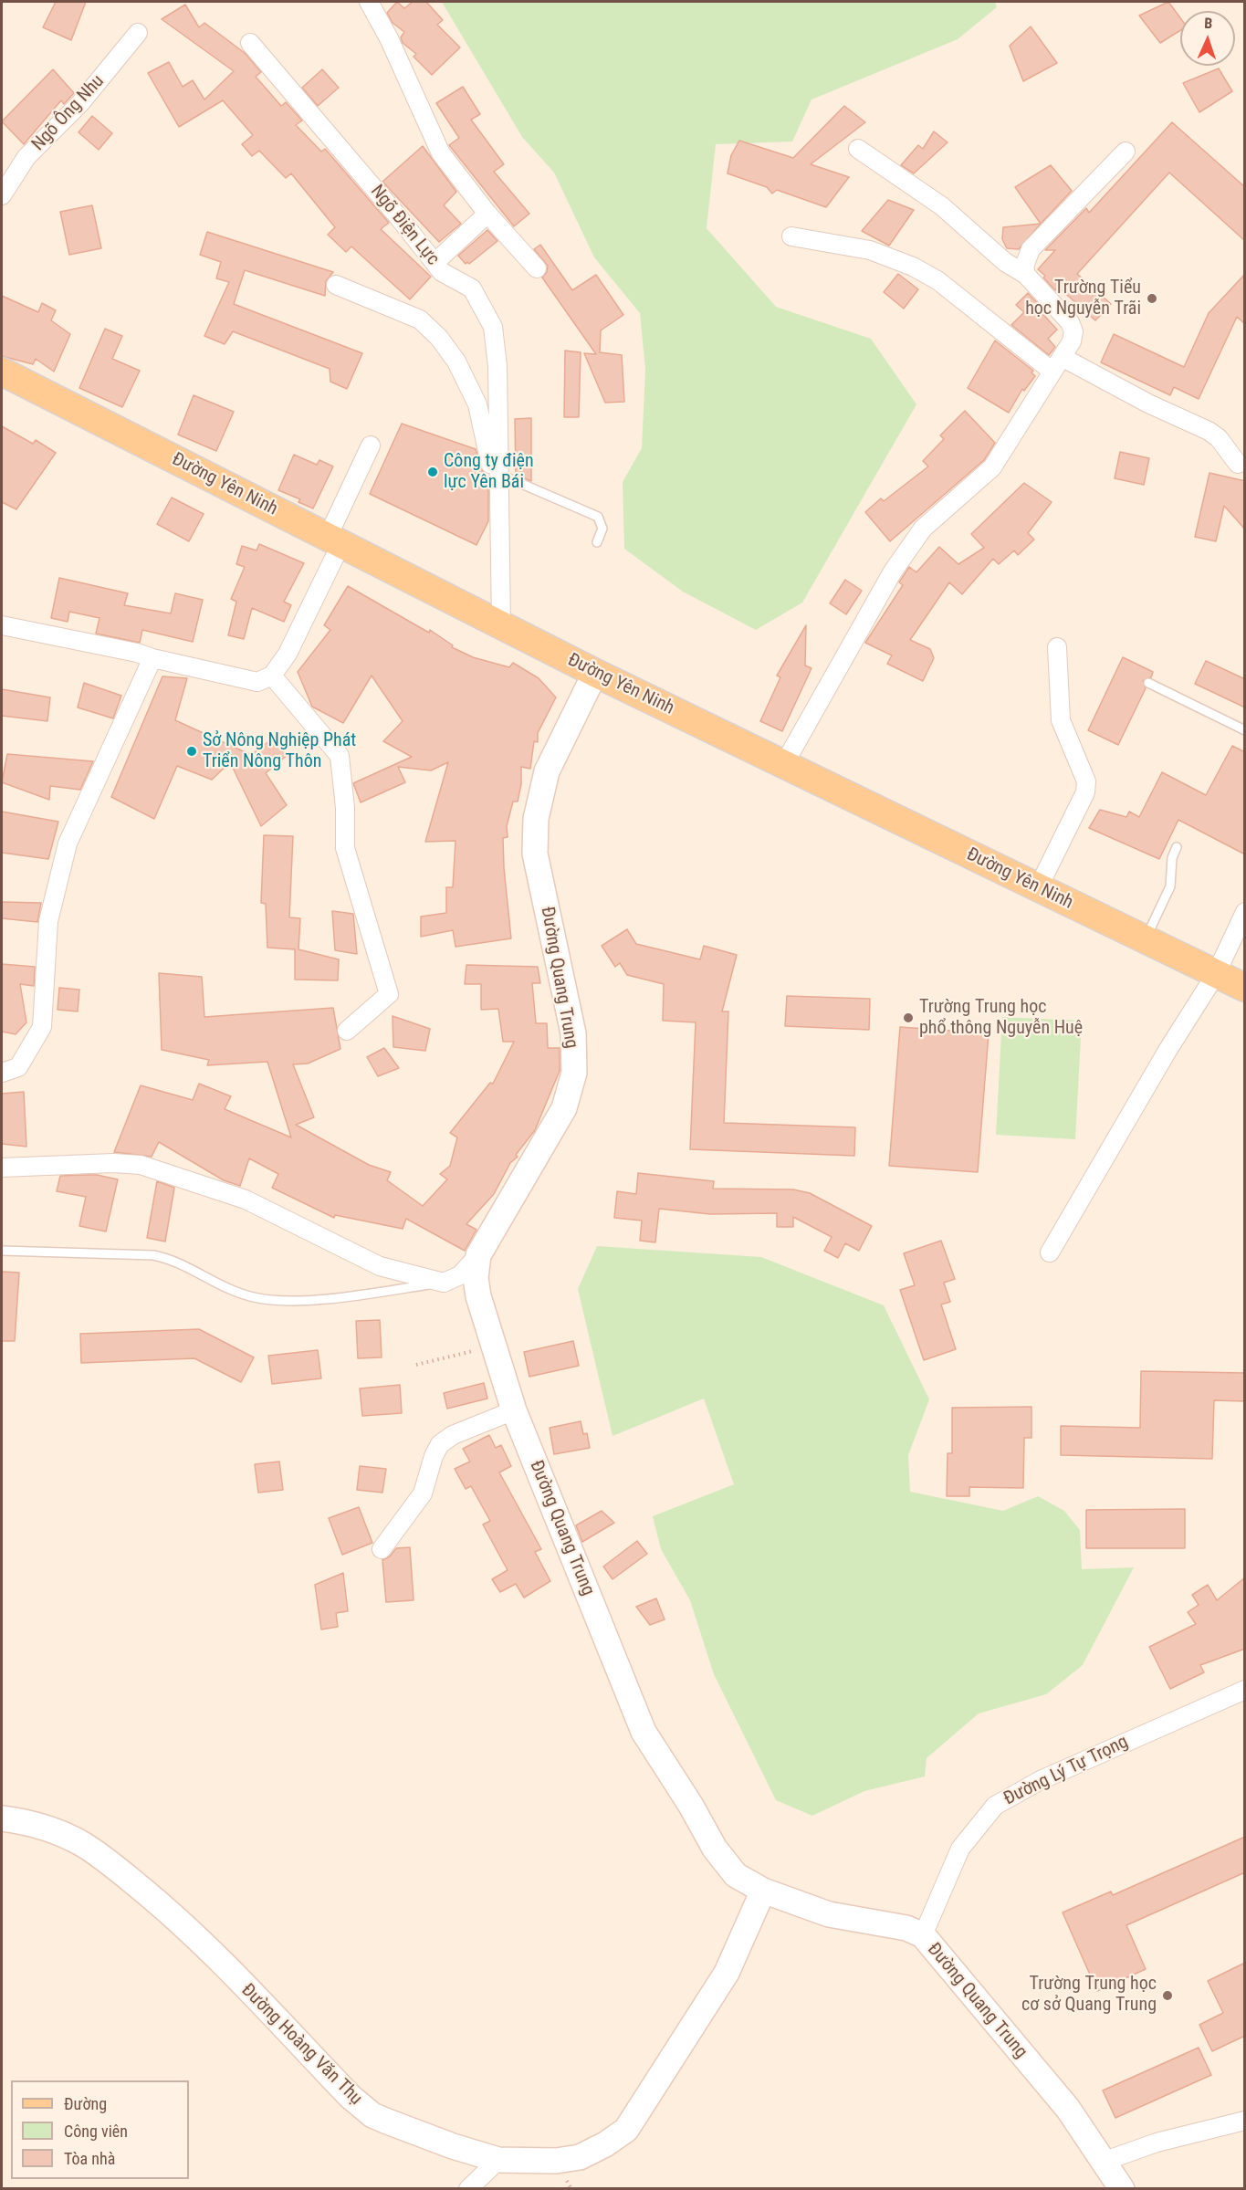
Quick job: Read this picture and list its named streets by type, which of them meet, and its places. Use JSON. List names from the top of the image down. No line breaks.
{"streets":{"main road":["Đường Yên Ninh"],"street":["Ngõ Ông Nhu","Ngõ Điện Lực","Đường Quang Trung","Đường Lý Tự Trọng","Đường Hoàng Văn Thụ"]},"crossings":[["Ngõ Điện Lực","Đường Yên Ninh"],["Đường Yên Ninh","Đường Quang Trung"],["Đường Quang Trung","Đường Lý Tự Trọng"],["Đường Quang Trung","Đường Hoàng Văn Thụ"]],"places":["Trường Tiểu học Nguyễn Trãi","Công ty điện lực Yên Bái","Sở Nông Nghiệp Phát Triển Nông Thôn","Trường Trung học phổ thông Nguyễn Huệ","Trường Trung học cơ sở Quang Trung"],"legend":["Đường","Công viên","Tòa nhà"],"north":"top"}
